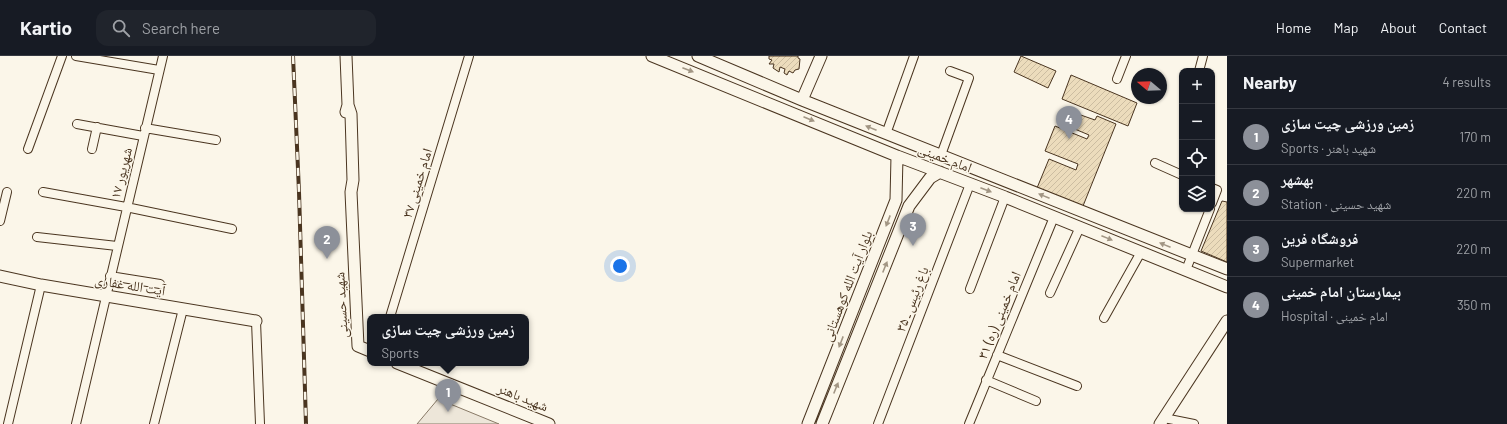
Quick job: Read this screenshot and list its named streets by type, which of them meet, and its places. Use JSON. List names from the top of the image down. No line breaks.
{"streets":{"main road":["امام خمینی","آیت الله غفاری","بلوار آیت الله کوهستانی","شهید حسینی","شهید باهنر"],"street":["۱۷ شهریور","امام خمینی ۳۷","باغ رئیس ـ ۳۵","امام خمینی (ره) ۳۱"]},"crossings":[["امام خمینی","بلوار آیت الله کوهستانی"],["امام خمینی","باغ رئیس ـ ۳۵"],["امام خمینی","امام خمینی (ره) ۳۱"],["۱۷ شهریور","آیت الله غفاری"]],"north":"left","page":{"header":"Kartio","search":"Search here","nav":["Home","Map","About","Contact"],"heading":["Nearby","4 results"],"map_buttons":["+","−"],"pins":["4","3","2","1"],"list":[{"mark":"1","name":"زمین ورزشی چیت سازی","note":"Sports · شهید باهنر","value":"170 m"},{"mark":"2","name":"بهشهر","note":"Station · شهید حسینی","value":"220 m"},{"mark":"3","name":"فروشگاه فرین","note":"Supermarket","value":"220 m"},{"mark":"4","name":"بیمارستان امام خمینی","note":"Hospital · امام خمینی","value":"350 m"}],"popup":["زمین ورزشی چیت سازی","Sports"]}}
